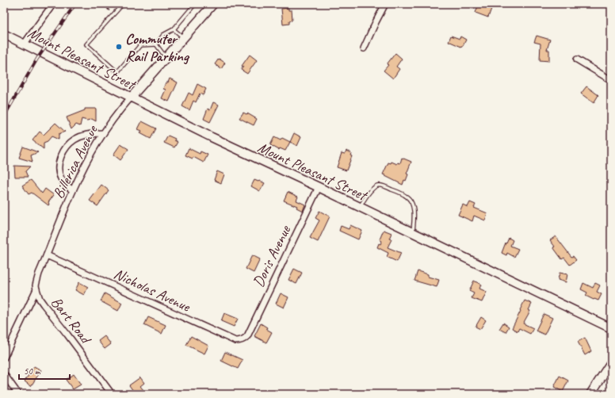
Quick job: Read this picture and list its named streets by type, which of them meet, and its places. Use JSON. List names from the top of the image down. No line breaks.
{"streets":{"main road":["Mount Pleasant Street","Billerica Avenue"],"street":["Doris Avenue","Nicholas Avenue","Bart Road"]},"crossings":[["Mount Pleasant Street","Billerica Avenue"],["Mount Pleasant Street","Doris Avenue"],["Billerica Avenue","Nicholas Avenue"],["Billerica Avenue","Bart Road"],["Doris Avenue","Nicholas Avenue"]],"places":["Commuter Rail Parking"],"scale_bar":"50 m"}
